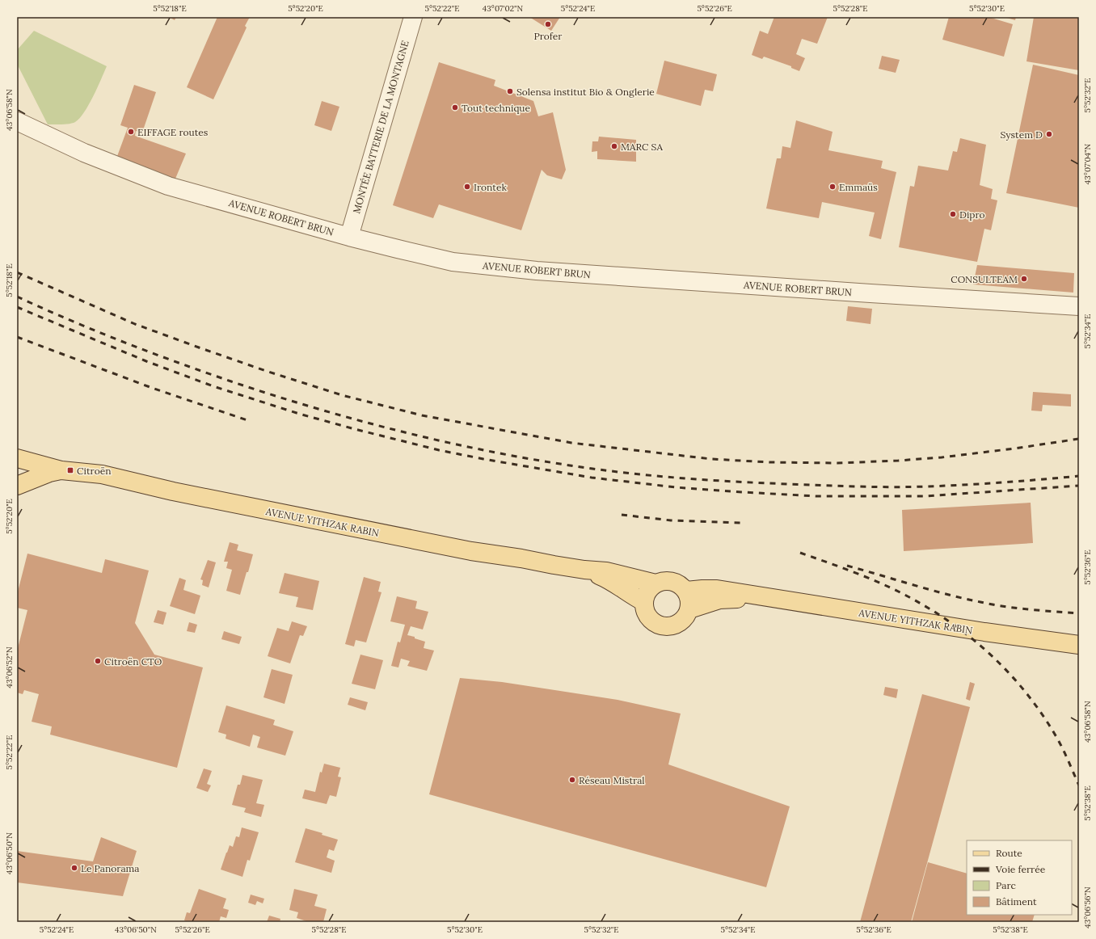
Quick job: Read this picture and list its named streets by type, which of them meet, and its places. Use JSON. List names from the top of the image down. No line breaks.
{"streets":{"main road":["AVENUE YITHZAK RABIN"],"street":["MONTÉE BATTERIE DE LA MONTAGNE","AVENUE ROBERT BRUN"]},"crossings":[["MONTÉE BATTERIE DE LA MONTAGNE","AVENUE ROBERT BRUN"]],"places":{"other":["Profer","Solensa institut Bio & Onglerie","Tout technique","EIFFAGE routes","System D","MARC SA","Irontek","Emmaüs","Dipro","CONSULTEAM","Citroën CTO","Réseau Mistral","Le Panorama"],"transit":["Citroën"]},"legend":["Route","Voie ferrée","Parc","Bâtiment"],"coordinates":["5°52'18\"E","5°52'20\"E","5°52'22\"E","43°07'02\"N","5°52'24\"E","5°52'26\"E","5°52'28\"E","5°52'30\"E","5°52'32\"E","43°06'58\"N","43°07'04\"N","5°52'34\"E","5°52'36\"E","43°06'52\"N","5°52'38\"E","43°06'50\"N","43°06'56\"N"]}
